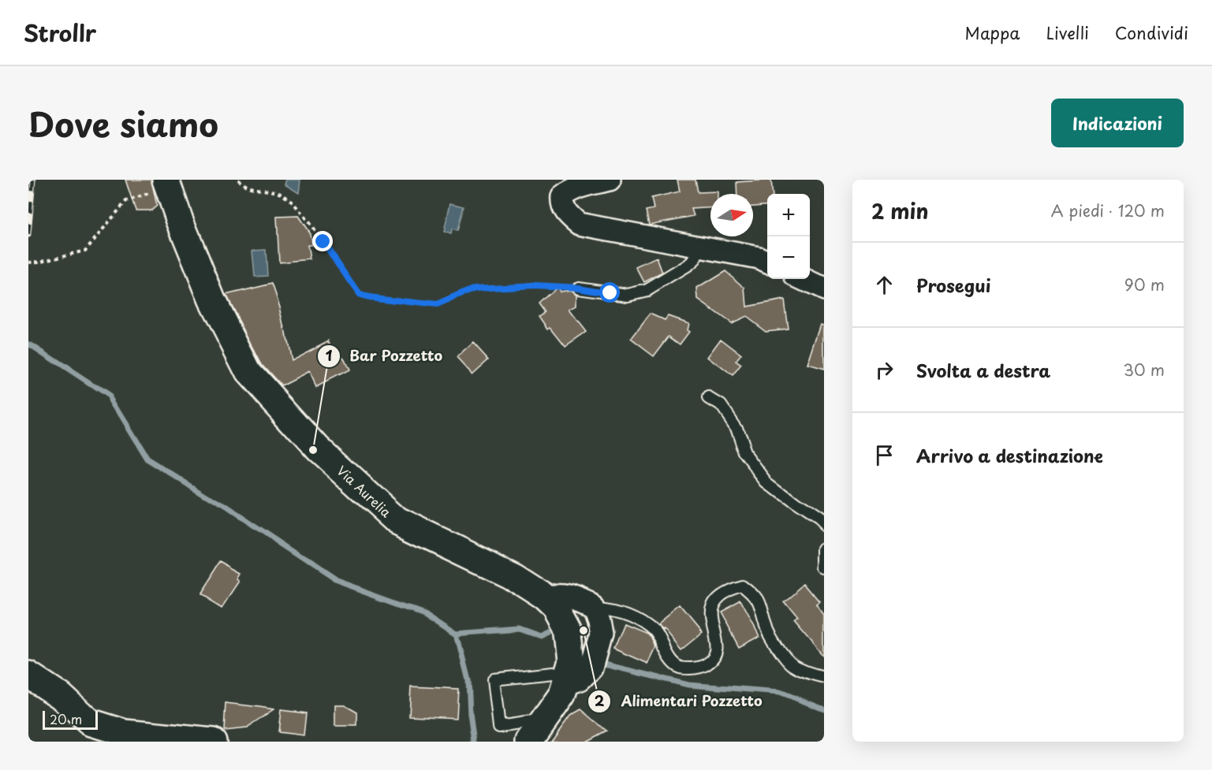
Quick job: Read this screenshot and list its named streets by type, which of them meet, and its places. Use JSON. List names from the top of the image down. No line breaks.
{"streets":{"main road":["Via Aurelia"]},"places":["Bar Pozzetto","Alimentari Pozzetto"],"scale_bar":"20 m","north":"right","page":{"header":"Strollr","nav":["Mappa","Livelli","Condividi"],"title":"Dove siamo","buttons":"Indicazioni","heading":["2 min","A piedi · 120 m"],"map_buttons":["+","−"],"list":[["Prosegui","90 m"],["Svolta a destra","30 m"],"Arrivo a destinazione"],"scale":"20 m"}}
